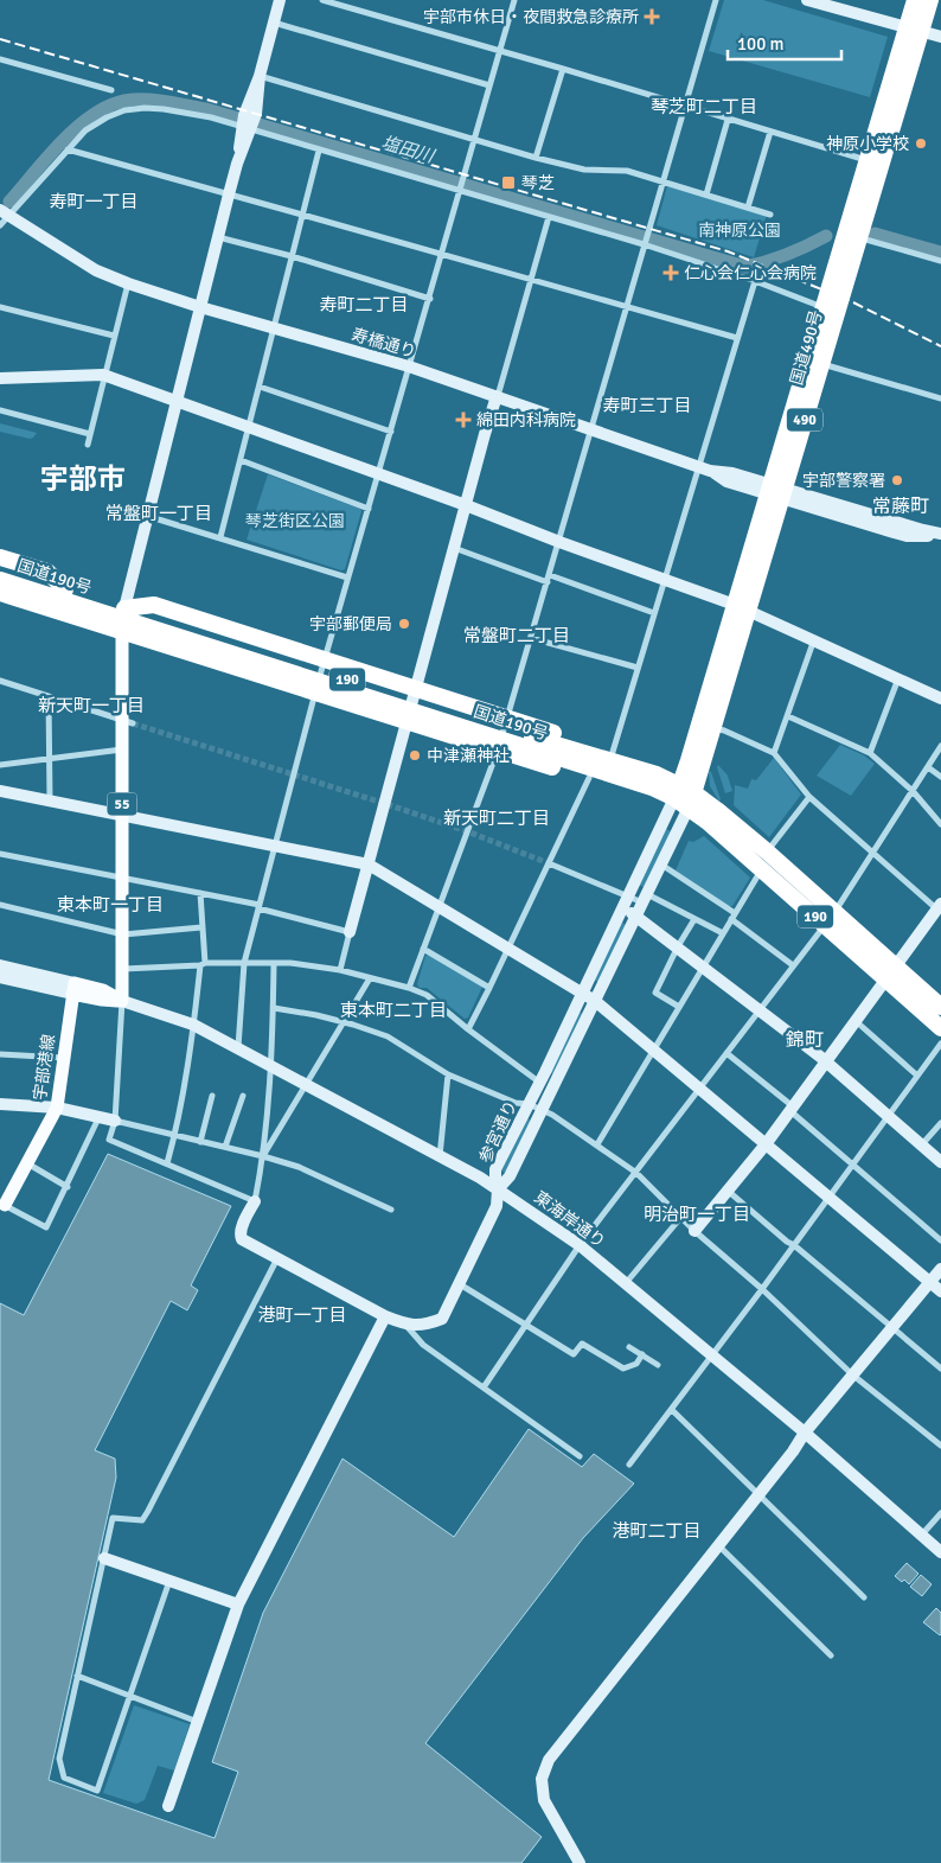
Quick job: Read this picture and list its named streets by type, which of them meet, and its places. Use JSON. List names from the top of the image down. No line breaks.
{"streets":{"highway":["国道490号","490","国道190号","190"],"main road":["55","宇部港線"],"street":["寿橋通り","参宮通り","東海岸通り"]},"crossings":[["寿橋通り","国道490号"],["国道490号","国道190号"],["国道490号","参宮通り"],["国道190号","55"],["国道190号","参宮通り"],["55","東海岸通り"],["参宮通り","東海岸通り"]],"districts":["琴芝町二丁目","寿町一丁目","寿町二丁目","寿町三丁目","宇部市","常藤町","常盤町一丁目","常盤町二丁目","新天町一丁目","新天町二丁目","東本町一丁目","東本町二丁目","錦町","明治町一丁目","港町一丁目","港町二丁目"],"water":["塩田川"],"parks":["南神原公園","琴芝街区公園"],"places":{"health":["宇部市休日・夜間救急診療所","仁心会仁心会病院","綿田内科病院"],"other":["神原小学校","宇部警察署","宇部郵便局","中津瀬神社"],"transit":["琴芝"]},"scale_bar":"100 m"}
